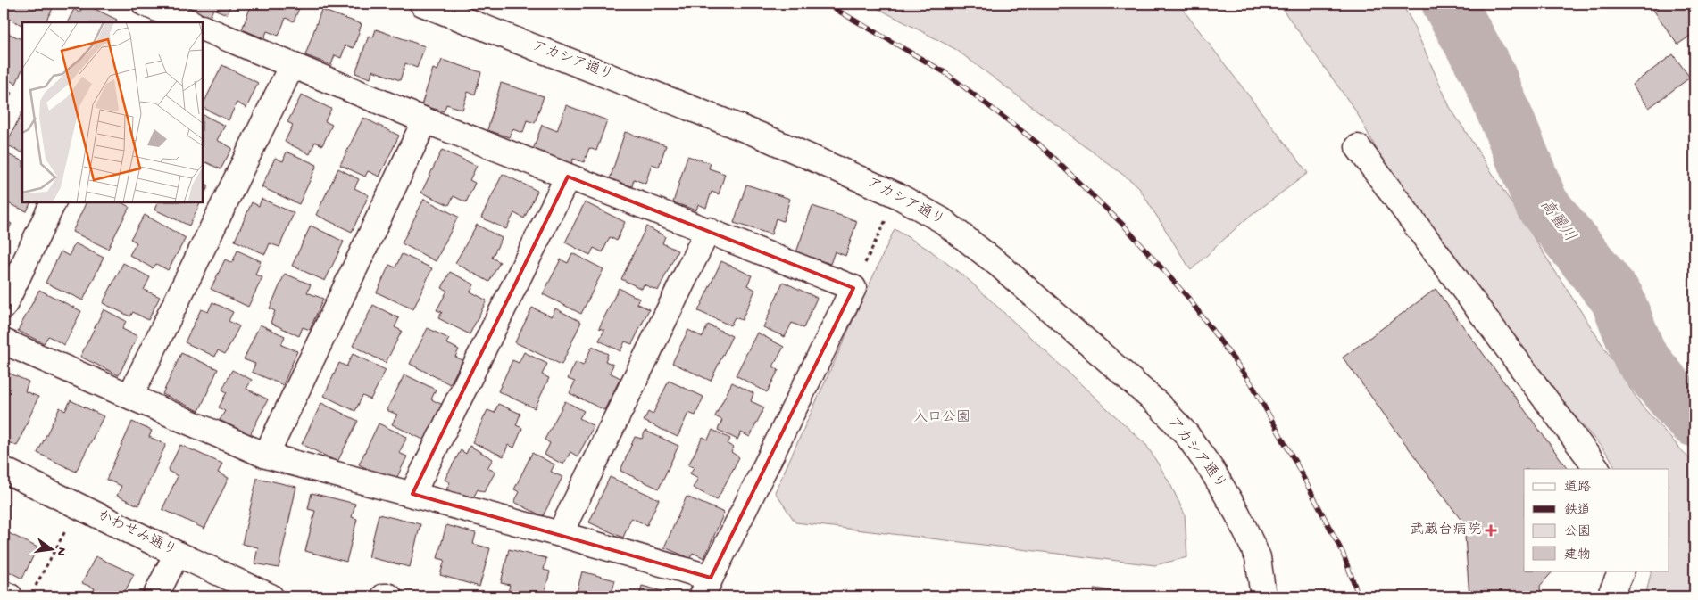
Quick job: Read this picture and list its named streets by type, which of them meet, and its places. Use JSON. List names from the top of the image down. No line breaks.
{"streets":{"street":["アカシア通り","かわせみ通り"]},"water":["高麗川"],"parks":["入口公園"],"places":{"health":["武蔵台病院"]},"legend":["道路","鉄道","公園","建物"],"north":"right"}
